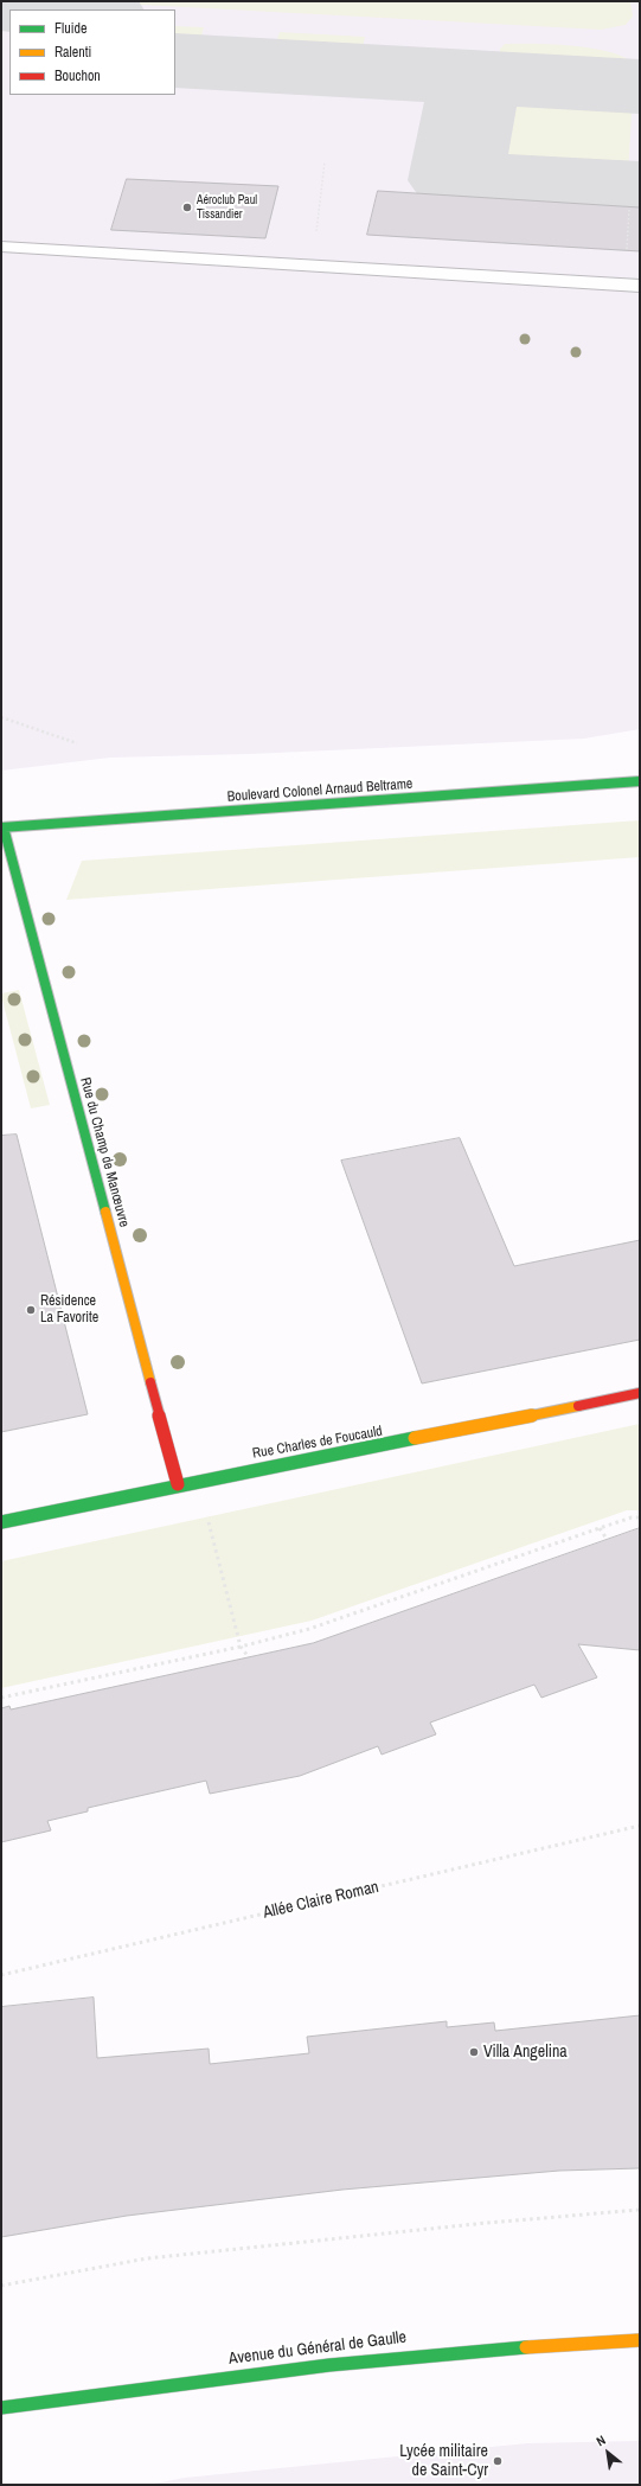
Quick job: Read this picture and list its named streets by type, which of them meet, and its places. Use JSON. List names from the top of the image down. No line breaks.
{"streets":{"street":["Boulevard Colonel Arnaud Beltrame","Rue du Champ de Manœuvre","Rue Charles de Foucauld","Avenue du Général de Gaulle"],"path":["Allée Claire Roman"]},"crossings":[["Boulevard Colonel Arnaud Beltrame","Rue du Champ de Manœuvre"],["Rue du Champ de Manœuvre","Rue Charles de Foucauld"]],"places":["Aéroclub Paul Tissandier","Résidence La Favorite","Villa Angelina","Lycée militaire de Saint-Cyr"],"legend":["Fluide","Ralenti","Bouchon"],"north":"top left"}
